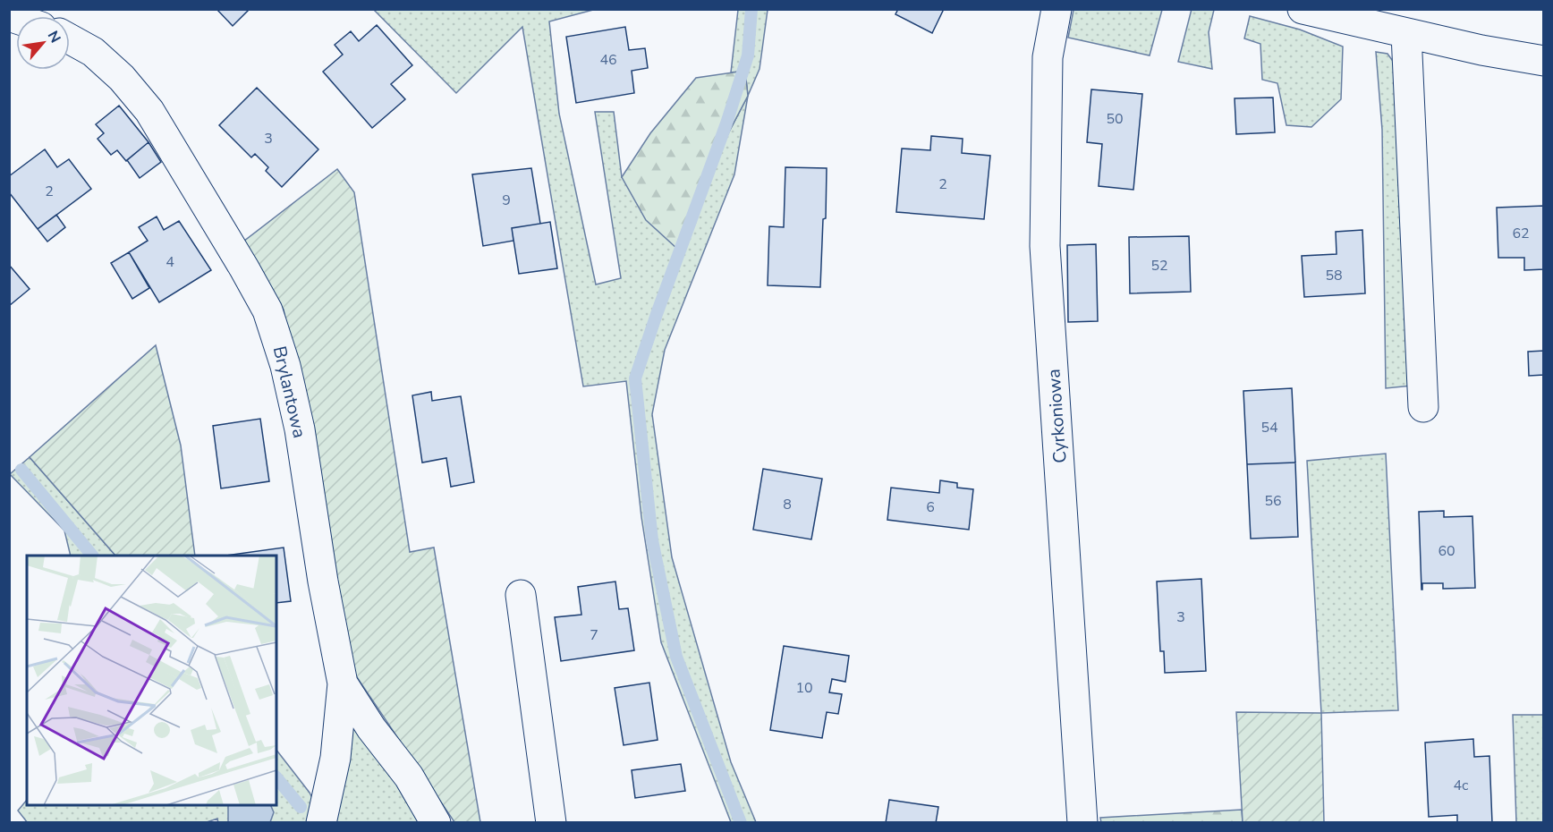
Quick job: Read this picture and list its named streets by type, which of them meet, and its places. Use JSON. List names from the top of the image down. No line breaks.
{"streets":{"street":["Brylantowa","Cyrkoniowa"]},"house_numbers":["46","50","3","2","2","9","62","4","52","58","54","56","8","6","60","3","7","10","4c"],"north":"top right"}
